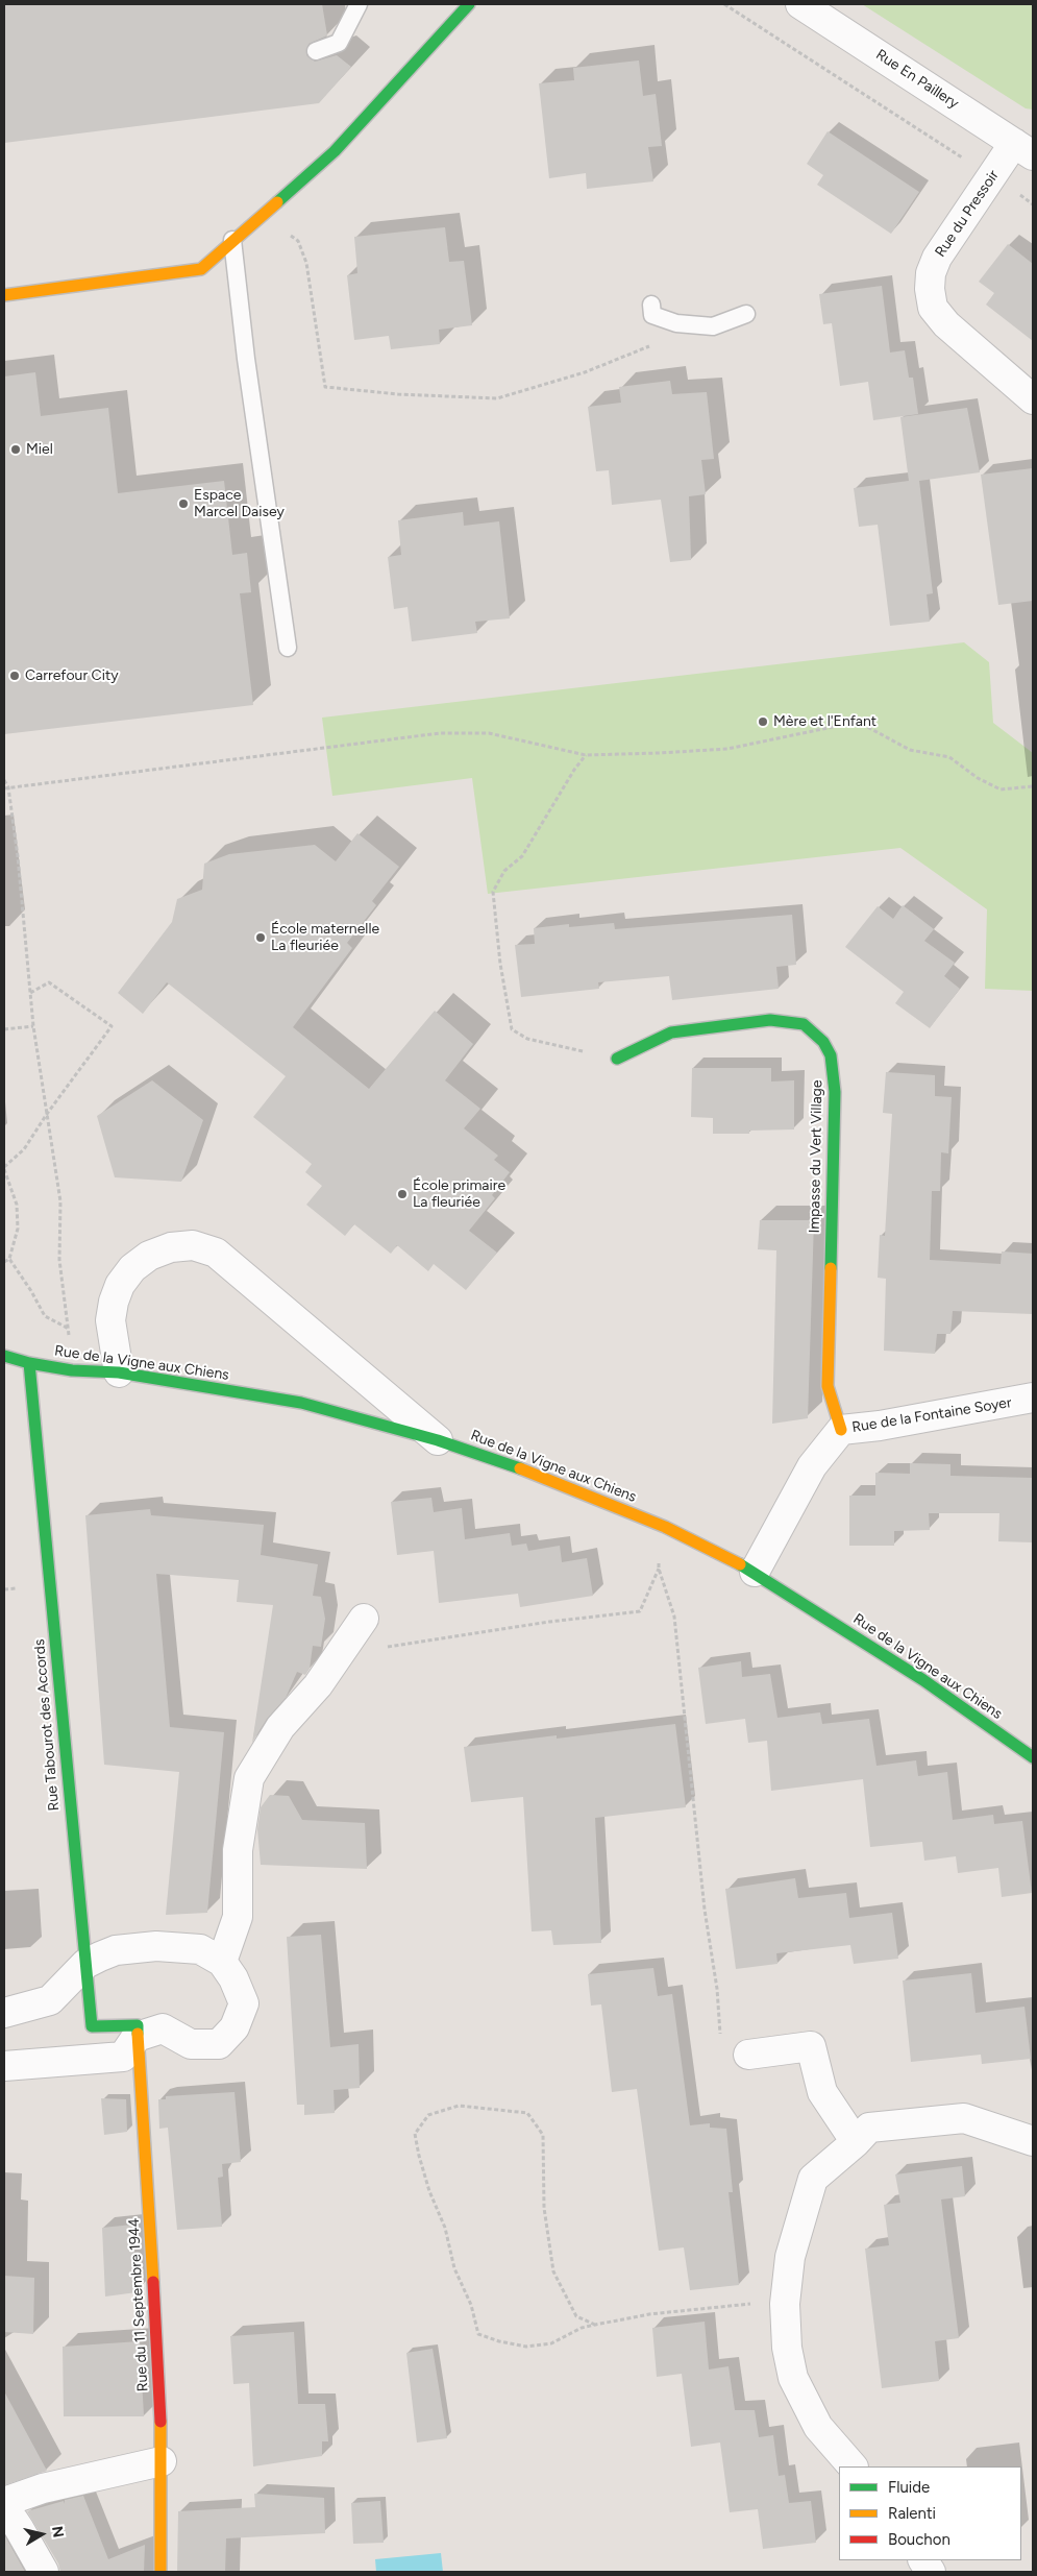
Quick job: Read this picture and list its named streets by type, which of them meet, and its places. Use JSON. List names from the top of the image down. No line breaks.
{"streets":{"street":["Rue En Paillery","Rue du Pressoir","Impasse du Vert Village","Rue de la Vigne aux Chiens","Rue de la Fontaine Soyer","Rue Tabourot des Accords","Rue du 11 Septembre 1944"]},"crossings":[["Rue En Paillery","Rue du Pressoir"],["Impasse du Vert Village","Rue de la Fontaine Soyer"],["Rue de la Vigne aux Chiens","Rue de la Fontaine Soyer"],["Rue de la Vigne aux Chiens","Rue Tabourot des Accords"],["Rue Tabourot des Accords","Rue du 11 Septembre 1944"]],"places":["Miel","Espace Marcel Daisey","Carrefour City","Mère et l'Enfant","École maternelle La fleuriée","École primaire La fleuriée"],"legend":["Fluide","Ralenti","Bouchon"],"north":"right"}
